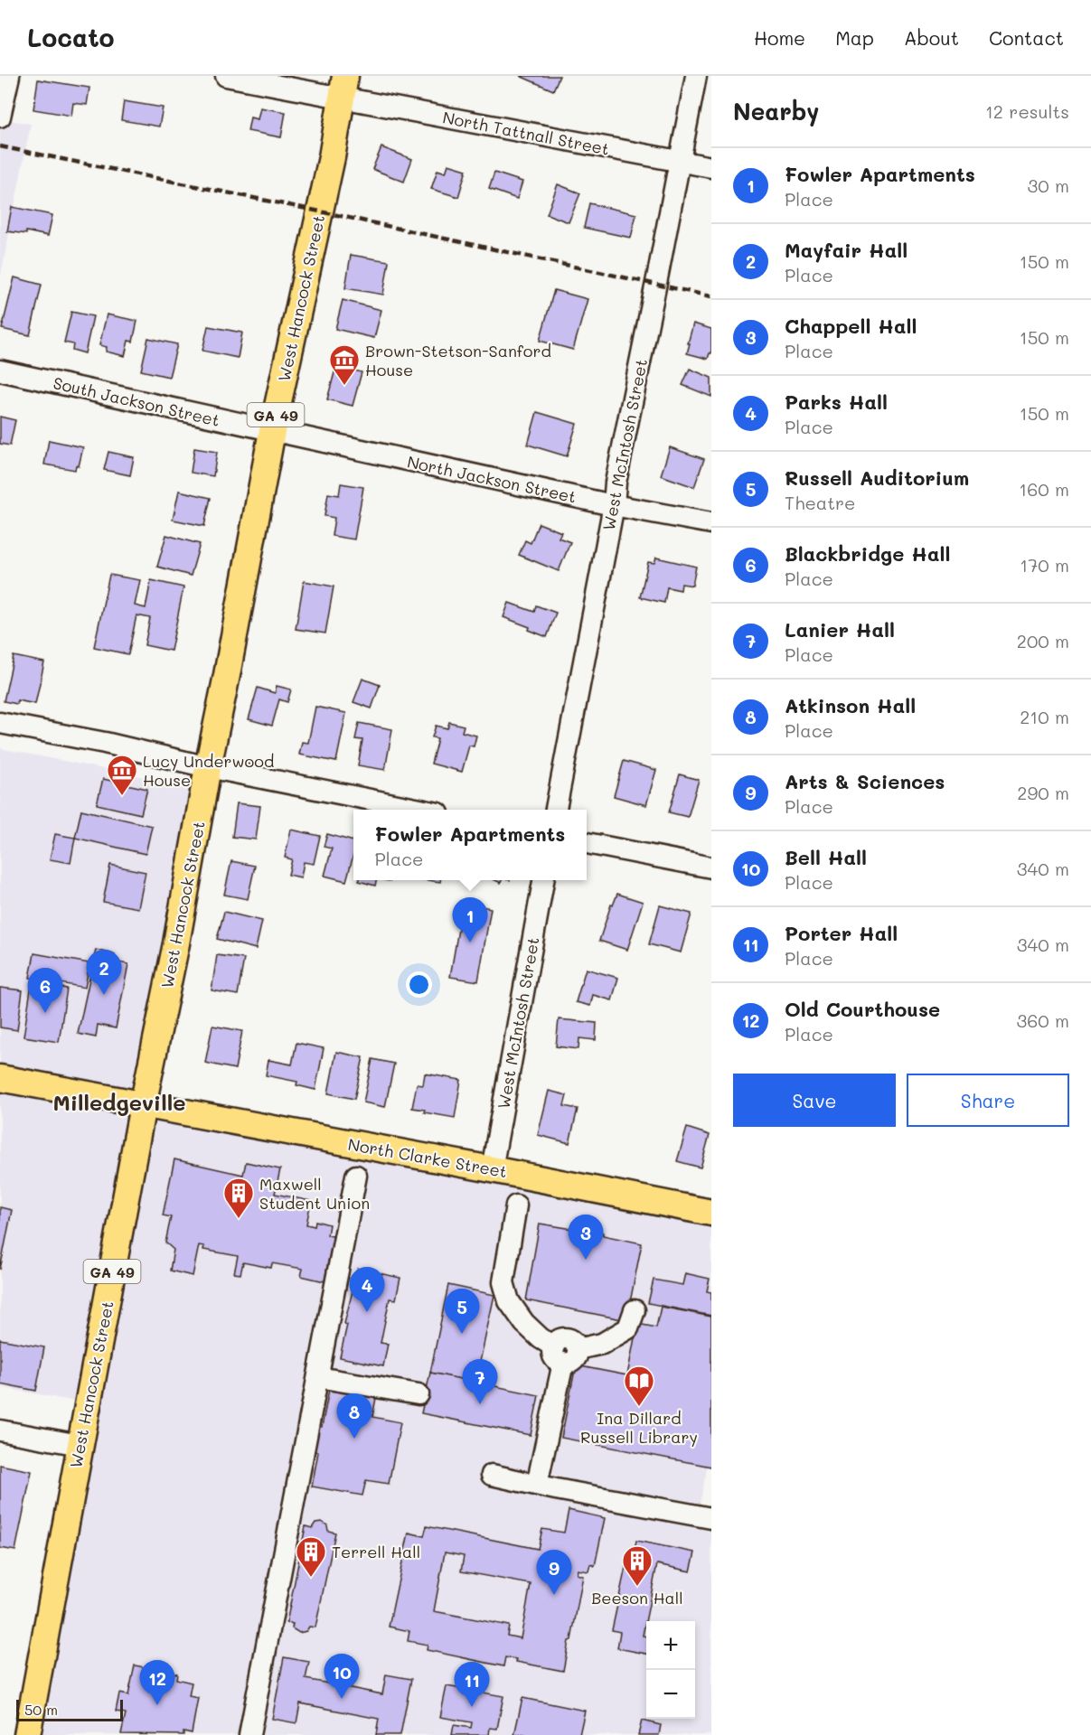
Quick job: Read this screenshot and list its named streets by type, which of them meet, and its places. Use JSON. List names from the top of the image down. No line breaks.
{"streets":{"main road":["West Hancock Street","GA 49","North Clarke Street"],"street":["North Tattnall Street","South Jackson Street","West McIntosh Street","North Jackson Street"]},"crossings":[["North Tattnall Street","West Hancock Street"],["North Tattnall Street","West McIntosh Street"],["West Hancock Street","South Jackson Street"],["West Hancock Street","North Jackson Street"],["West Hancock Street","North Clarke Street"],["South Jackson Street","North Jackson Street"],["West McIntosh Street","North Jackson Street"],["West McIntosh Street","North Clarke Street"]],"districts":["Milledgeville"],"places":{"museum":["Brown-Stetson-Sanford House","Lucy Underwood House"],"building":["Maxwell Student Union","Terrell Hall","Beeson Hall"],"library":["Ina Dillard Russell Library"]},"scale_bar":"50 m","page":{"header":"Locato","nav":["Home","Map","About","Contact"],"heading":["Nearby","12 results"],"list":[{"mark":"1","name":"Fowler Apartments","note":"Place","value":"30 m"},{"mark":"2","name":"Mayfair Hall","note":"Place","value":"150 m"},{"mark":"3","name":"Chappell Hall","note":"Place","value":"150 m"},{"mark":"4","name":"Parks Hall","note":"Place","value":"150 m"},{"mark":"5","name":"Russell Auditorium","note":"Theatre","value":"160 m"},{"mark":"6","name":"Blackbridge Hall","note":"Place","value":"170 m"},{"mark":"7","name":"Lanier Hall","note":"Place","value":"200 m"},{"mark":"8","name":"Atkinson Hall","note":"Place","value":"210 m"},{"mark":"9","name":"Arts & Sciences","note":"Place","value":"290 m"},{"mark":"10","name":"Bell Hall","note":"Place","value":"340 m"},{"mark":"11","name":"Porter Hall","note":"Place","value":"340 m"},{"mark":"12","name":"Old Courthouse","note":"Place","value":"360 m"}],"popup":["Fowler Apartments","Place"],"pins":["1","2","6","3","4","5","7","8","9","10","12","11"],"buttons":["Save","Share"],"map_buttons":["+","−"],"scale":"50 m"}}
